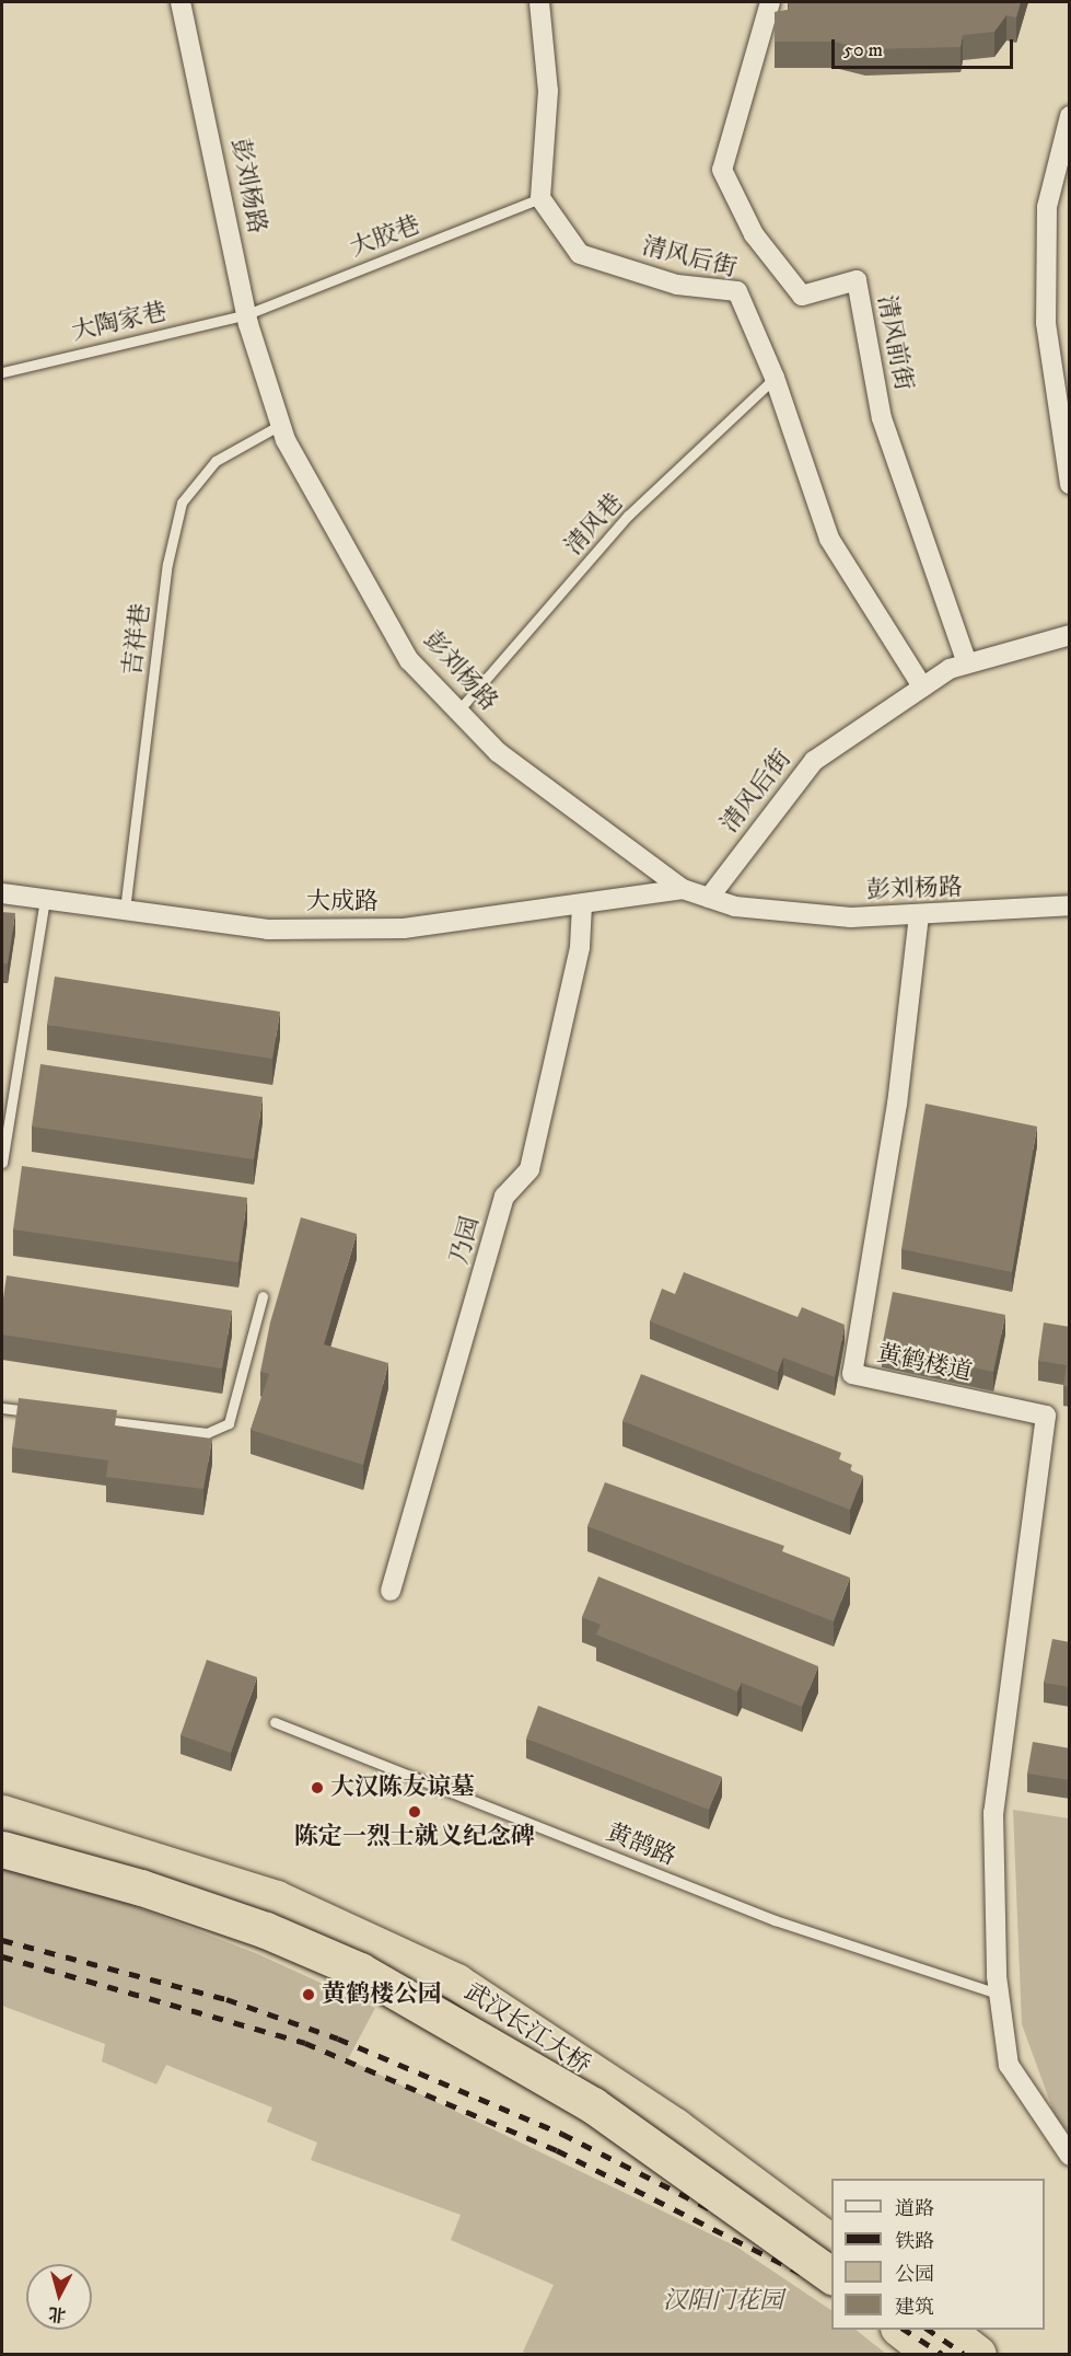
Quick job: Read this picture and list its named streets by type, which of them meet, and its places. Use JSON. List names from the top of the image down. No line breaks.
{"streets":{"highway":["武汉长江大桥"],"street":["彭刘杨路","清风后街","清风前街","大成路","乃园","黄鹤楼道"],"lane":["大胶巷","大陶家巷","清风巷","吉祥巷","黄鹄路"]},"crossings":[["彭刘杨路","大胶巷"],["彭刘杨路","清风后街"],["彭刘杨路","大陶家巷"],["彭刘杨路","清风巷"],["彭刘杨路","吉祥巷"],["彭刘杨路","大成路"],["彭刘杨路","黄鹤楼道"],["大胶巷","清风后街"],["大胶巷","大陶家巷"],["清风后街","清风前街"],["清风后街","清风巷"],["吉祥巷","大成路"],["大成路","乃园"],["黄鹤楼道","黄鹄路"]],"parks":["汉阳门花园"],"places":["大汉陈友谅墓","陈定一烈士就义纪念碑","黄鹤楼公园"],"legend":["道路","铁路","公园","建筑"],"scale_bar":"50 m","north":"bottom"}
